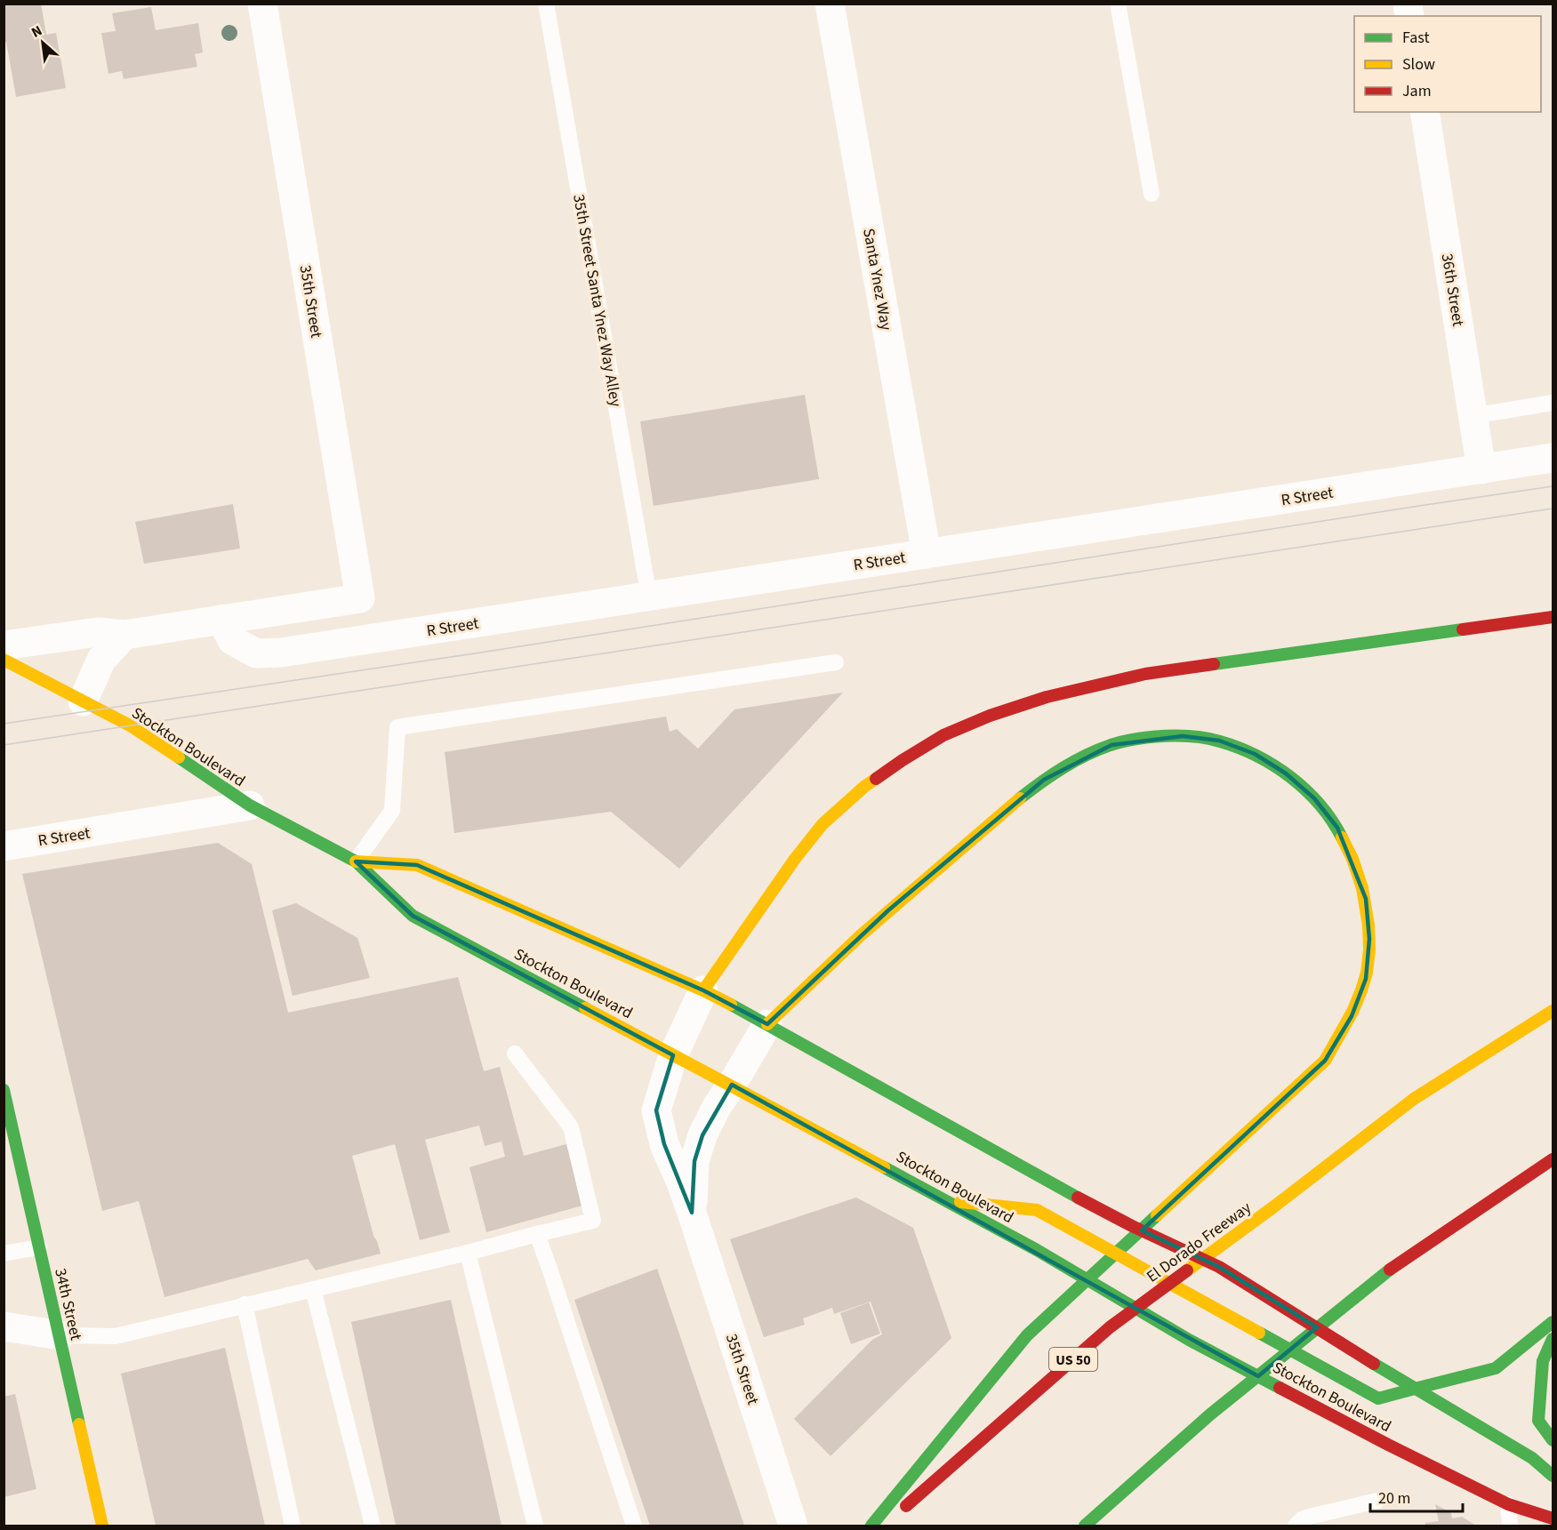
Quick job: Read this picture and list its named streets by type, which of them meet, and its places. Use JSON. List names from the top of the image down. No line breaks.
{"streets":{"main road":["Stockton Boulevard","El Dorado Freeway","34th Street","US 50"],"street":["Santa Ynez Way","36th Street","35th Street","R Street"],"lane":["35th Street Santa Ynez Way Alley"]},"crossings":[["Santa Ynez Way","R Street"],["36th Street","R Street"],["35th Street Santa Ynez Way Alley","R Street"],["35th Street","R Street"],["35th Street","Stockton Boulevard"],["R Street","Stockton Boulevard"]],"legend":["Fast","Slow","Jam"],"scale_bar":"20 m","north":"top left"}
